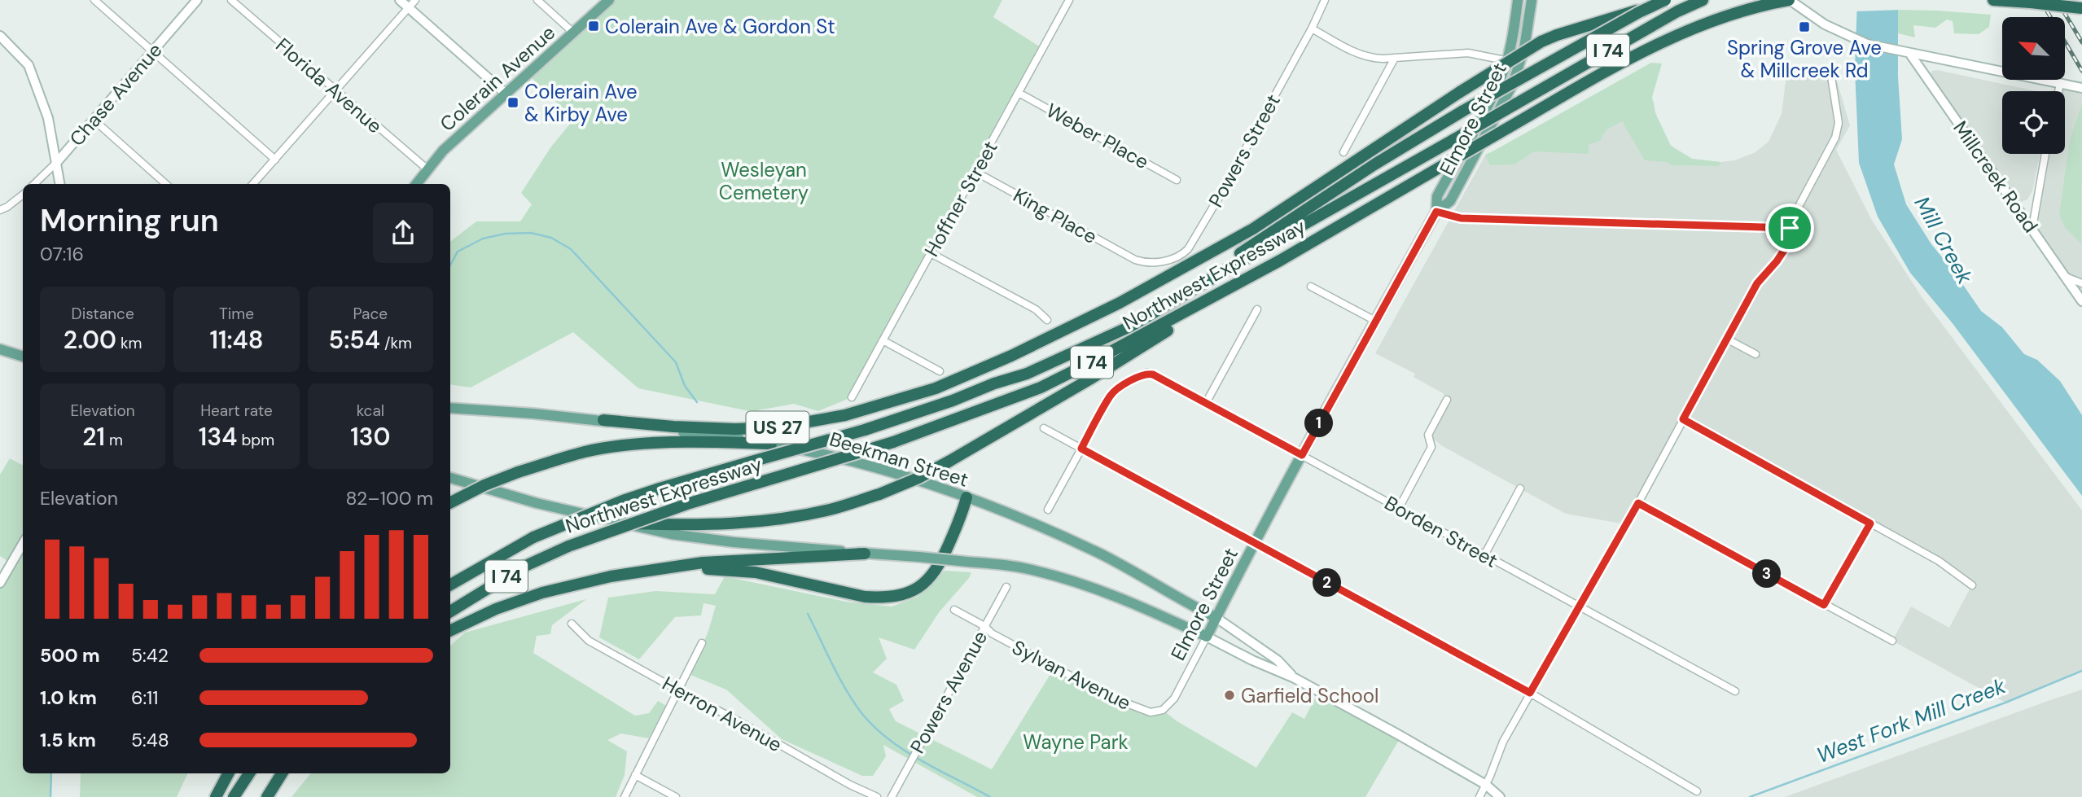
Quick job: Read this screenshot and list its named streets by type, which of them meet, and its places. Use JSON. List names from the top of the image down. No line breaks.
{"streets":{"highway":["I 74","Northwest Expressway","US 27"],"main road":["Colerain Avenue","Elmore Street","Beekman Street"],"street":["Florida Avenue","Chase Avenue","Weber Place","Powers Street","Millcreek Road","Hoffner Street","King Place","Borden Street","Sylvan Avenue","Powers Avenue","Herron Avenue"]},"crossings":[["Colerain Avenue","Florida Avenue"],["Elmore Street","Beekman Street"],["Elmore Street","Borden Street"],["Elmore Street","Sylvan Avenue"],["Weber Place","Hoffner Street"],["Powers Street","King Place"],["Hoffner Street","King Place"],["US 27","Beekman Street"],["Sylvan Avenue","Powers Avenue"]],"water":["Mill Creek","West Fork Mill Creek"],"parks":["Wesleyan Cemetery","Wayne Park"],"places":{"transit":["Colerain Ave & Gordon St","Spring Grove Ave & Millcreek Rd","Colerain Ave & Kirby Ave"],"other":["Garfield School"]},"north":"top left","page":{"heading":["Morning run","07:16"],"stats":[["Distance","2.00 km"],["Time","11:48"],["Pace","5:54 /km"],["Elevation","21 m"],["Heart rate","134 bpm"],["kcal","130"]],"pins":["1","3","2"],"chart":["Elevation","82–100 m"],"list":[{"name":"500 m","note":"5:42"},{"name":"1.0 km","note":"6:11"},{"name":"1.5 km","note":"5:48"}]}}
